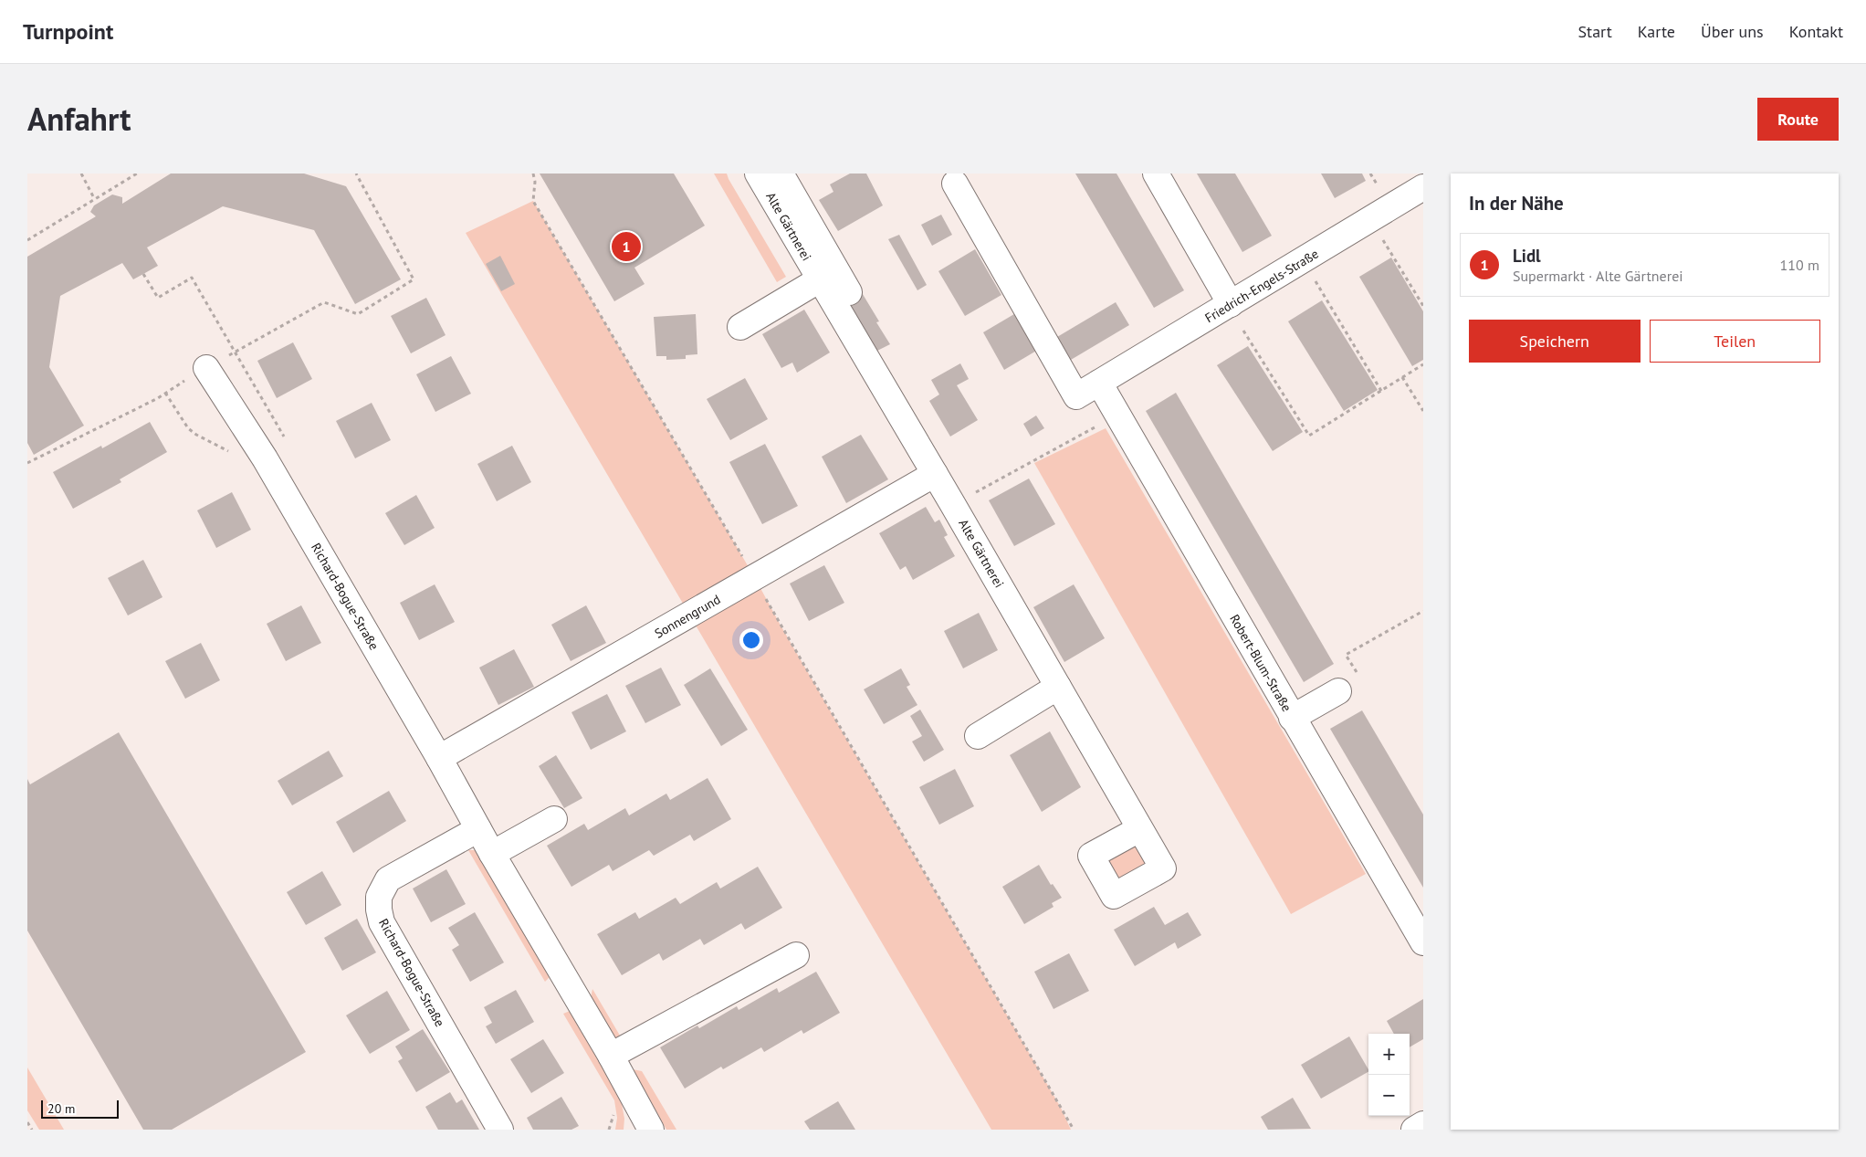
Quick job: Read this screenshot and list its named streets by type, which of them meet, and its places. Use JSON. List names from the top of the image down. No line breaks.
{"streets":{"street":["Alte Gärtnerei","Friedrich-Engels-Straße","Richard-Bogue-Straße","Sonnengrund","Robert-Blum-Straße"]},"crossings":[["Alte Gärtnerei","Sonnengrund"],["Friedrich-Engels-Straße","Robert-Blum-Straße"],["Richard-Bogue-Straße","Sonnengrund"]],"scale_bar":"20 m","page":{"header":"Turnpoint","nav":["Start","Karte","Über uns","Kontakt"],"title":"Anfahrt","buttons":["Route",["Speichern","Teilen"]],"heading":"In der Nähe","pins":"1","list":[{"mark":"1","name":"Lidl","note":"Supermarkt · Alte Gärtnerei","value":"110 m"}],"map_buttons":["+","−"],"scale":"20 m"}}
